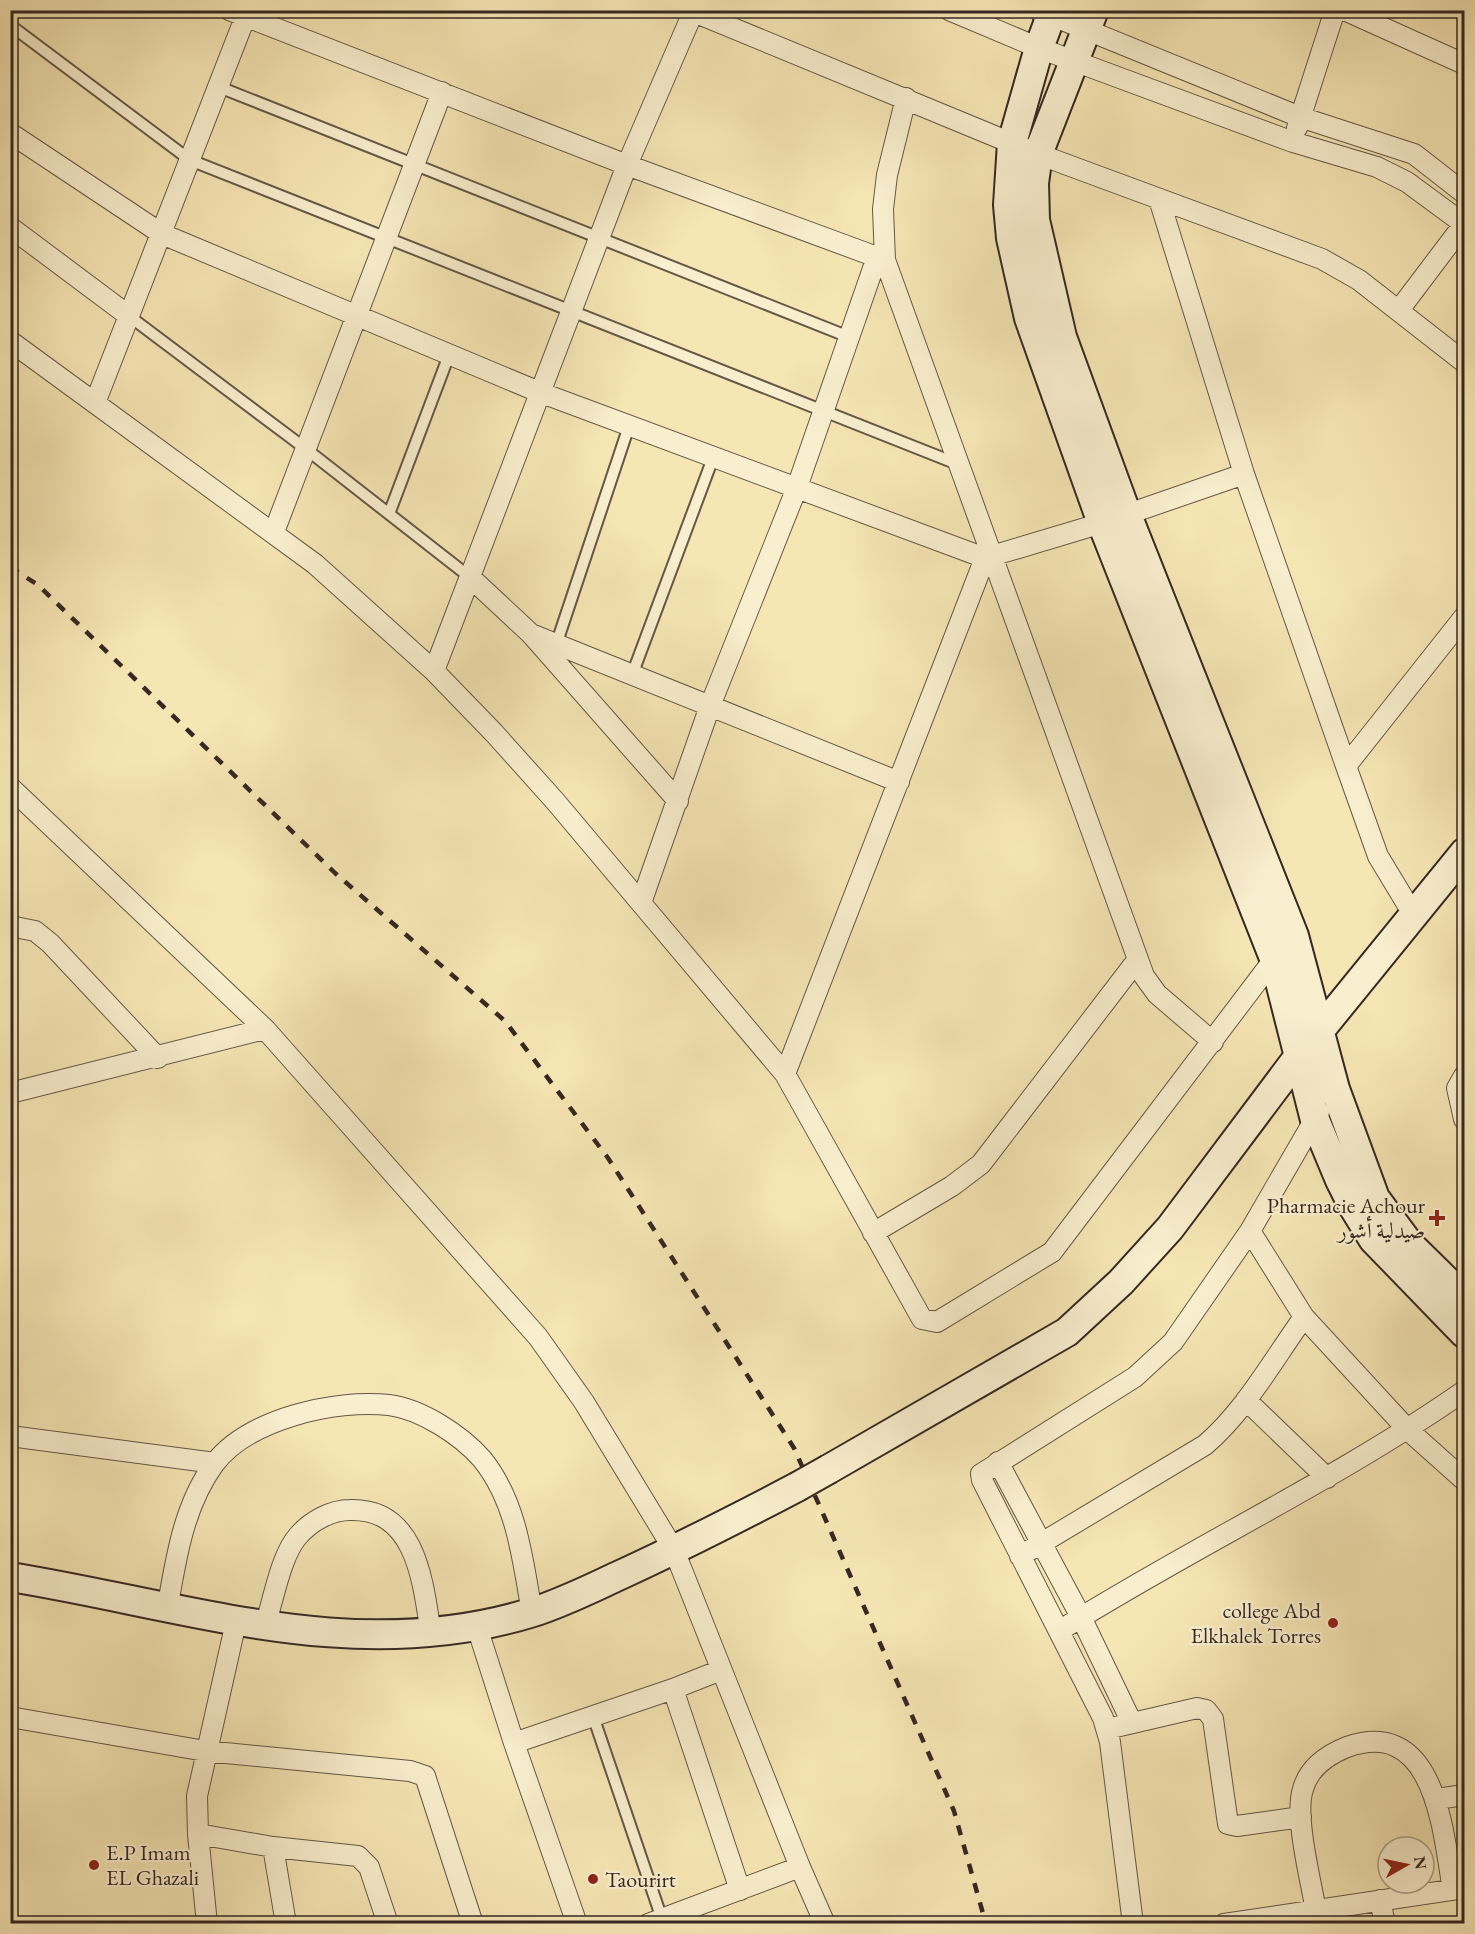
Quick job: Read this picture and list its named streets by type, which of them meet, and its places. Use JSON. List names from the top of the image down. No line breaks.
{"places":{"health":["Pharmacie Achour صيدلية أشور"],"other":["college Abd Elkhalek Torres","E.P Imam EL Ghazali","Taourirt"]},"north":"right"}
